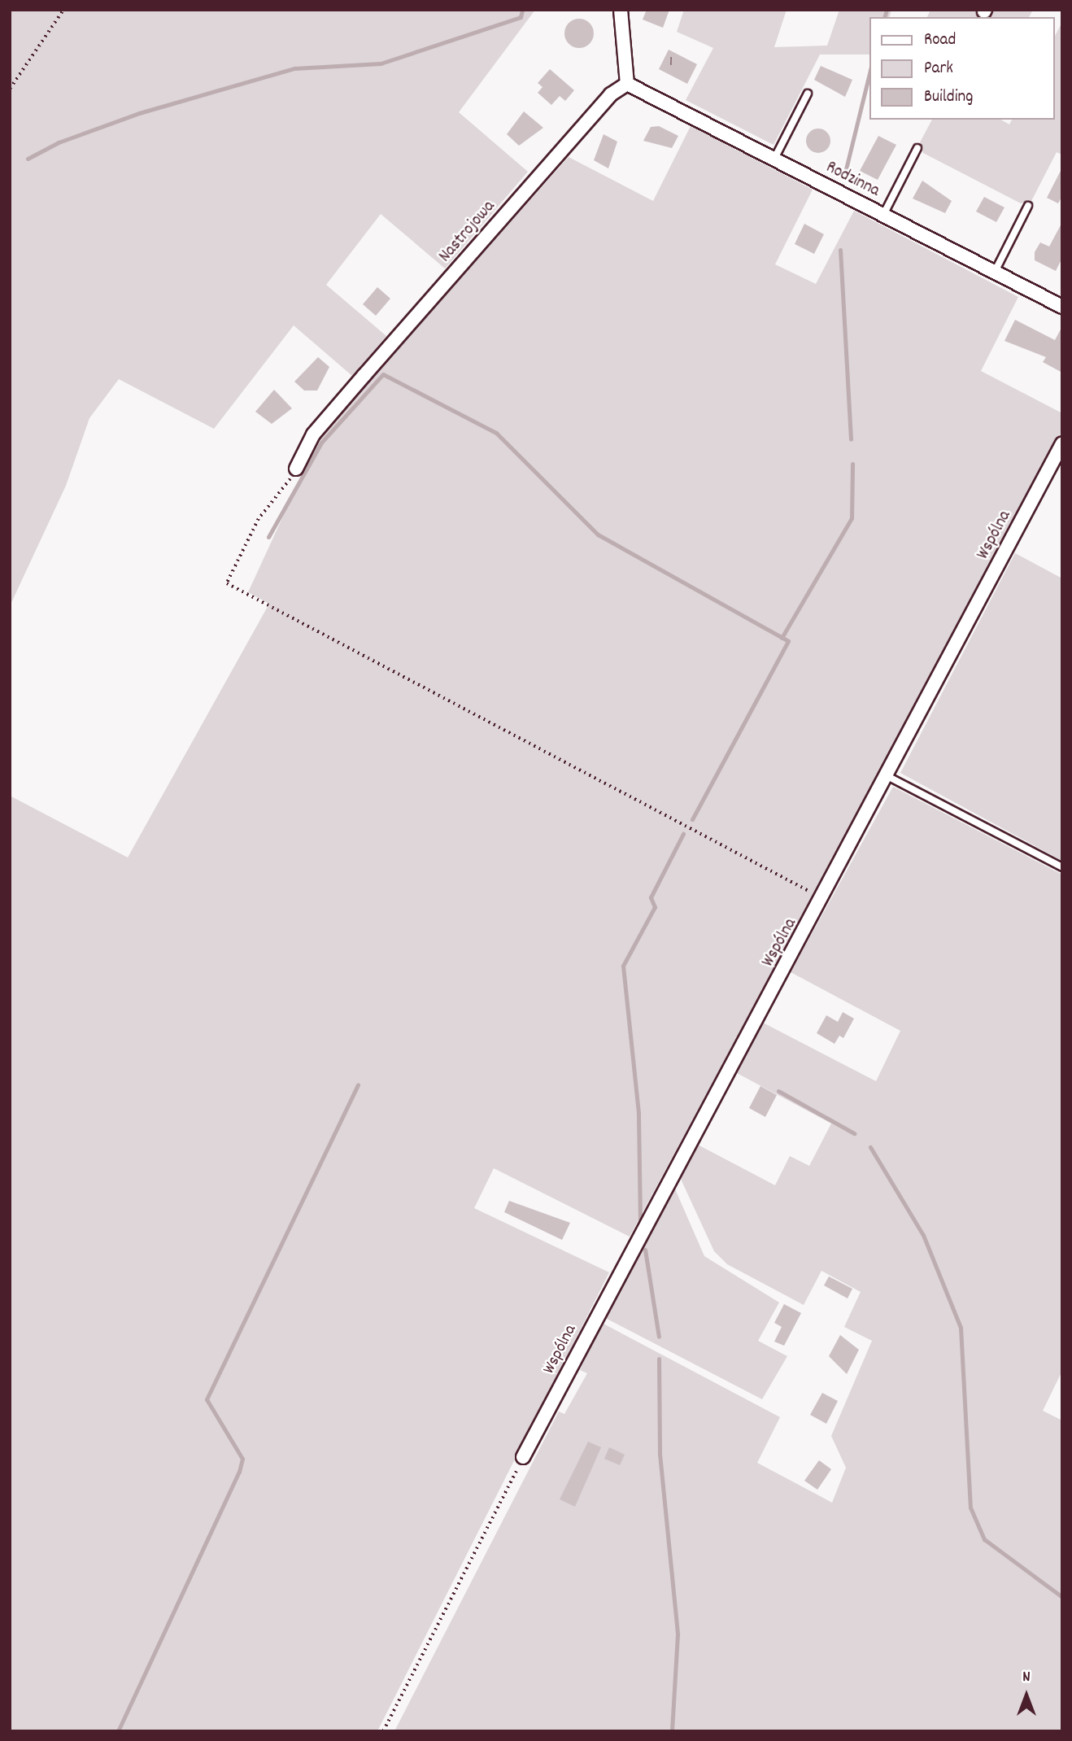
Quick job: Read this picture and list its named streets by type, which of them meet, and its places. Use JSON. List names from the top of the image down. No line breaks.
{"streets":{"street":["Rodzinna","Nastrojowa","Wspólna"]},"crossings":[["Rodzinna","Nastrojowa"]],"house_numbers":["1"],"legend":["Road","Park","Building"],"north":"top"}
